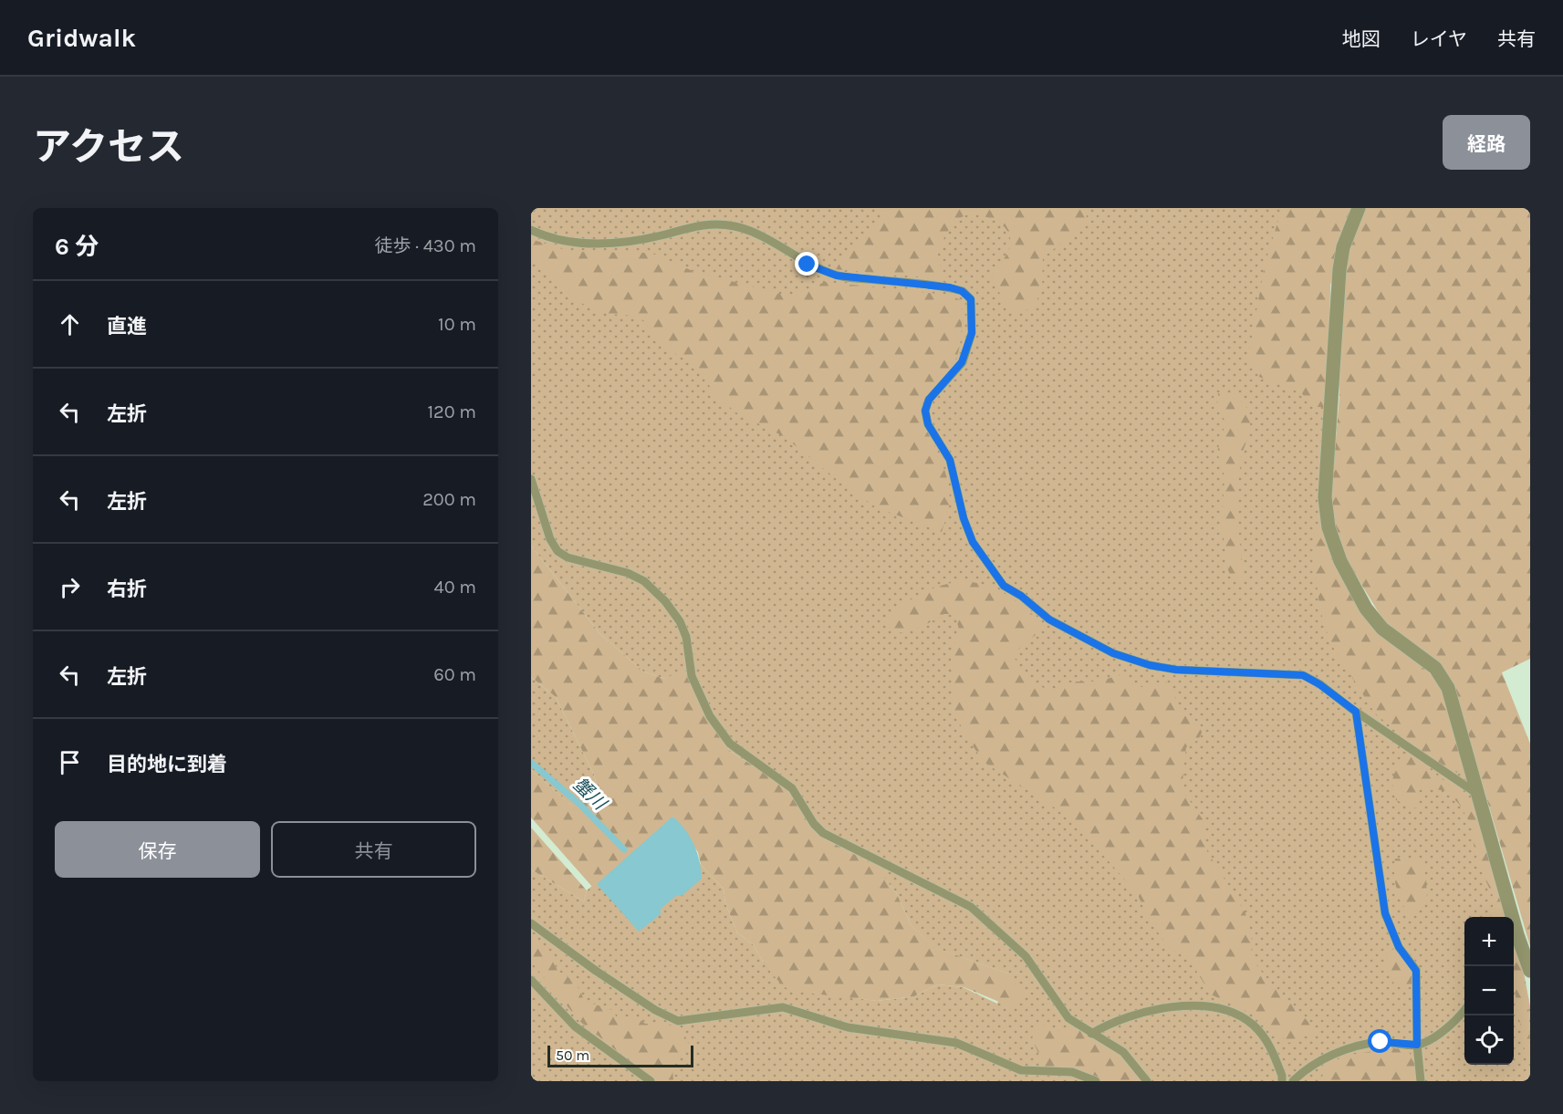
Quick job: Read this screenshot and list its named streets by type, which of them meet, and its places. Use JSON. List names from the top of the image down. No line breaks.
{"water":["蟹川"],"scale_bar":"50 m","page":{"header":"Gridwalk","nav":["地図","レイヤ","共有"],"title":"アクセス","buttons":["経路",["保存","共有"]],"heading":["6 分","徒歩 · 430 m"],"list":[["直進","10 m"],["左折","120 m"],["左折","200 m"],["右折","40 m"],["左折","60 m"],"目的地に到着"],"map_buttons":["+","−"],"scale":"50 m"}}
